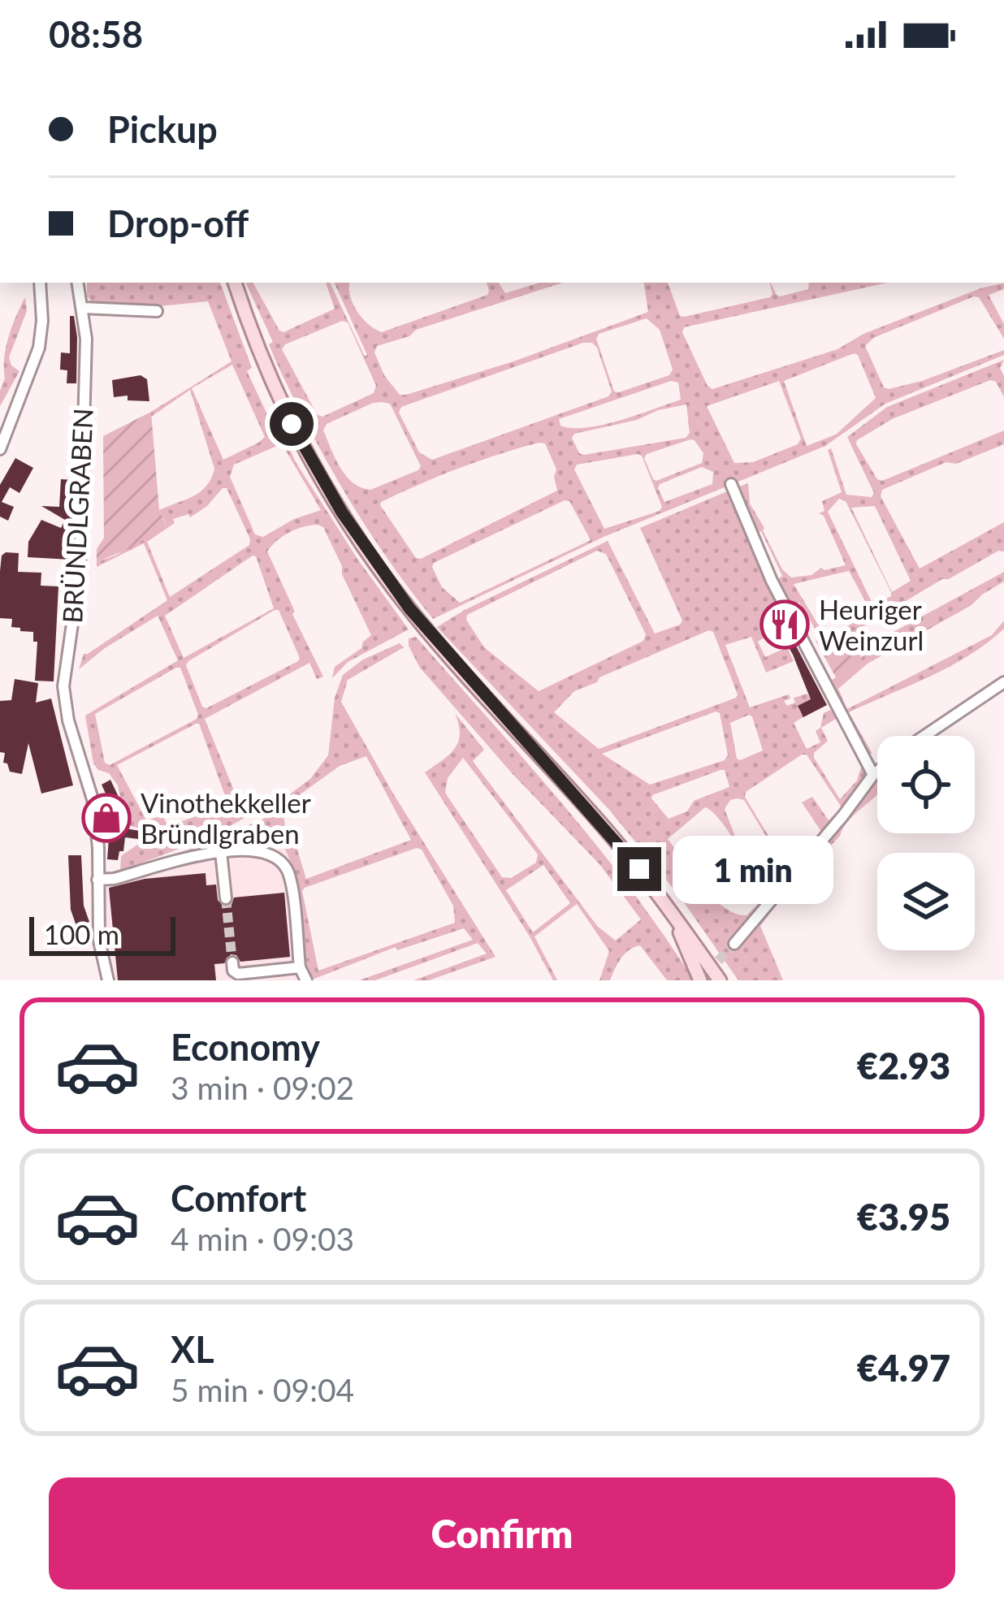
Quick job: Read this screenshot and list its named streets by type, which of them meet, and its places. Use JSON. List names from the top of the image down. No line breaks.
{"streets":{"street":["BRÜNDLGRABEN"]},"places":{"restaurant":["Heuriger Weinzurl"],"shop":["Vinothekkeller Bründlgraben"]},"scale_bar":"100 m","page":{"status":"08:58","banner":["Pickup","Drop-off"],"bubble":"1 min","scale":"100 m","list":[{"name":"Economy","note":"3 min · 09:02","value":"€2.93"},{"name":"Comfort","note":"4 min · 09:03","value":"€3.95"},{"name":"XL","note":"5 min · 09:04","value":"€4.97"}],"buttons":"Confirm"}}
